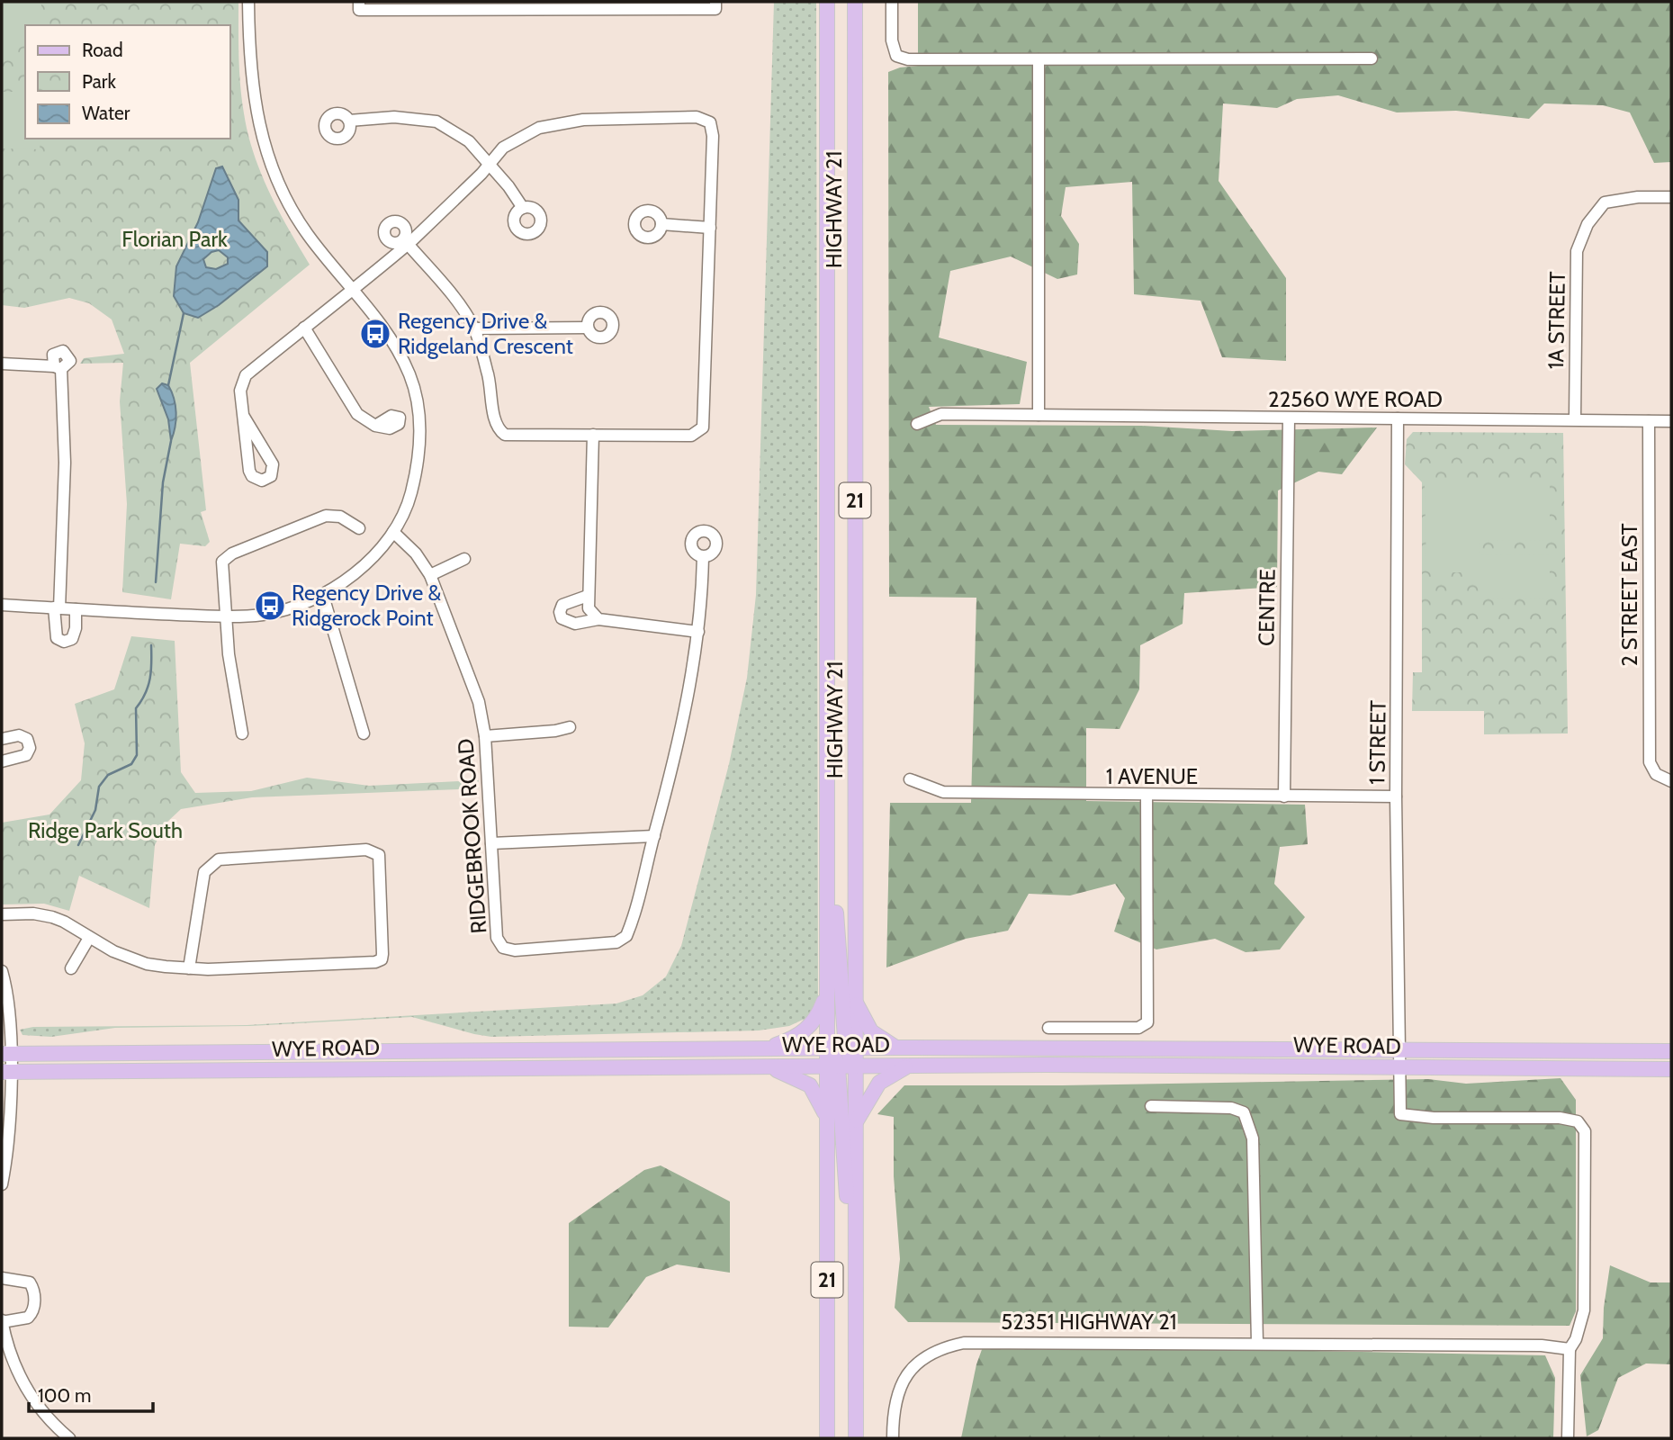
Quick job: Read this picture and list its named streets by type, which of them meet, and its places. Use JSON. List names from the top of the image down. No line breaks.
{"streets":{"main road":["HIGHWAY 21","21","WYE ROAD"],"street":["1A STREET","22560 WYE ROAD","2 STREET EAST","CENTRE","1 STREET","1 AVENUE","RIDGEBROOK ROAD","52351 HIGHWAY 21"]},"crossings":[["HIGHWAY 21","WYE ROAD"],["1A STREET","22560 WYE ROAD"],["22560 WYE ROAD","2 STREET EAST"],["22560 WYE ROAD","CENTRE"],["22560 WYE ROAD","1 STREET"],["CENTRE","1 AVENUE"],["1 STREET","1 AVENUE"],["1 STREET","WYE ROAD"],["1 STREET","52351 HIGHWAY 21"]],"parks":["Florian Park","Ridge Park South"],"places":{"bus stop":["Regency Drive & Ridgeland Crescent","Regency Drive & Ridgerock Point"]},"legend":["Road","Park","Water"],"scale_bar":"100 m"}
